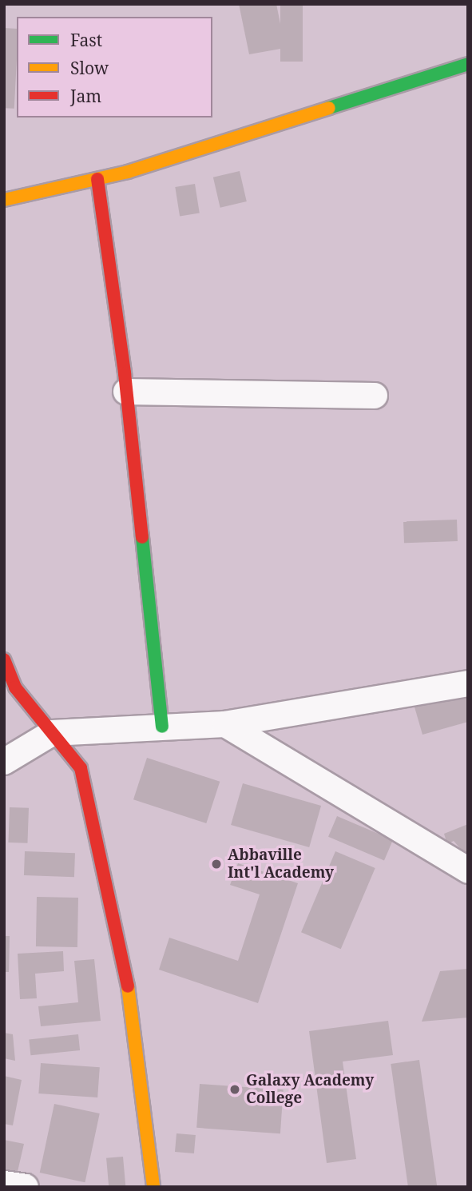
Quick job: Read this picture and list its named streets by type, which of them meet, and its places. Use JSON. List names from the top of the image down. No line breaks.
{"places":["Abbaville Int'l Academy","Galaxy Academy College"],"legend":["Fast","Slow","Jam"]}
